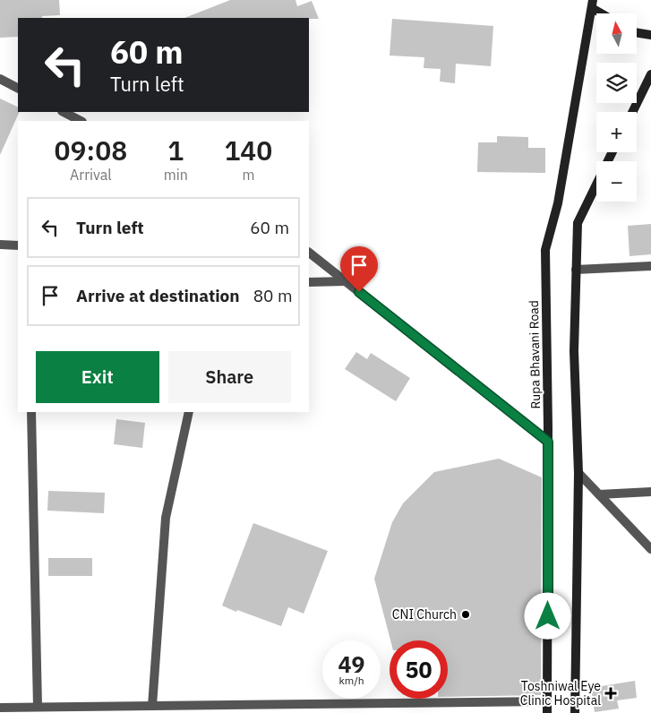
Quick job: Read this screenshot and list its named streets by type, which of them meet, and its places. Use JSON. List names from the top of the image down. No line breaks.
{"streets":{"main road":["Rupa Bhavani Road"]},"places":{"other":["CNI Church"],"health":["Toshniwal Eye Clinic Hospital"]},"north":"top","page":{"map_buttons":["+","−"],"turn":["60 m","Turn left"],"eta":["09:08","Arrival","1","min","140","m"],"list":[{"name":"Turn left","value":"60 m"},{"name":"Arrive at destination","value":"80 m"}],"buttons":["Exit","Share"],"speed":"49 km/h","limit":"50"}}
